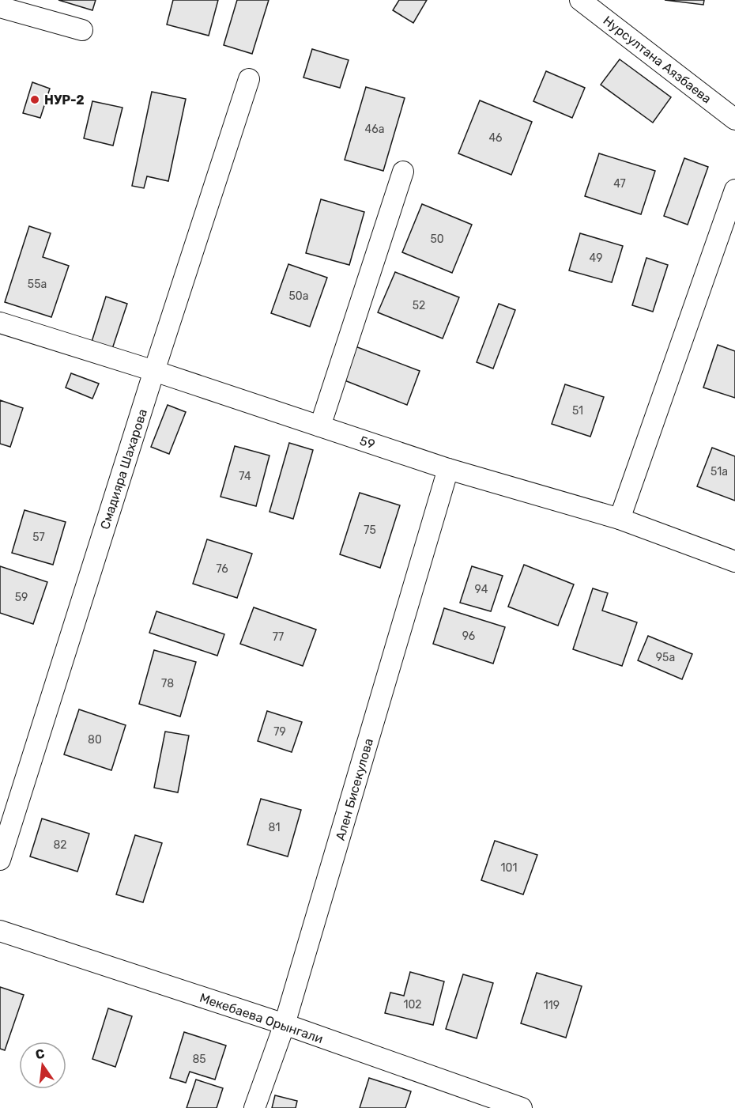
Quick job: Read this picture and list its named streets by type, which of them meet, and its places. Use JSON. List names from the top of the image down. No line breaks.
{"streets":{"street":["Нурсултана Аязбаева","59","Смадияра Шахарова","Ален Бисекулова","Мекебаева Орынгали"]},"crossings":[["59","Смадияра Шахарова"],["59","Ален Бисекулова"],["Ален Бисекулова","Мекебаева Орынгали"]],"places":["НУР-2"],"house_numbers":["46а","46","47","50","49","55а","50а","52","51","51а","74","75","57","76","94","59","96","77","95а","78","79","80","81","82","101","102","119","85"],"north":"top"}
